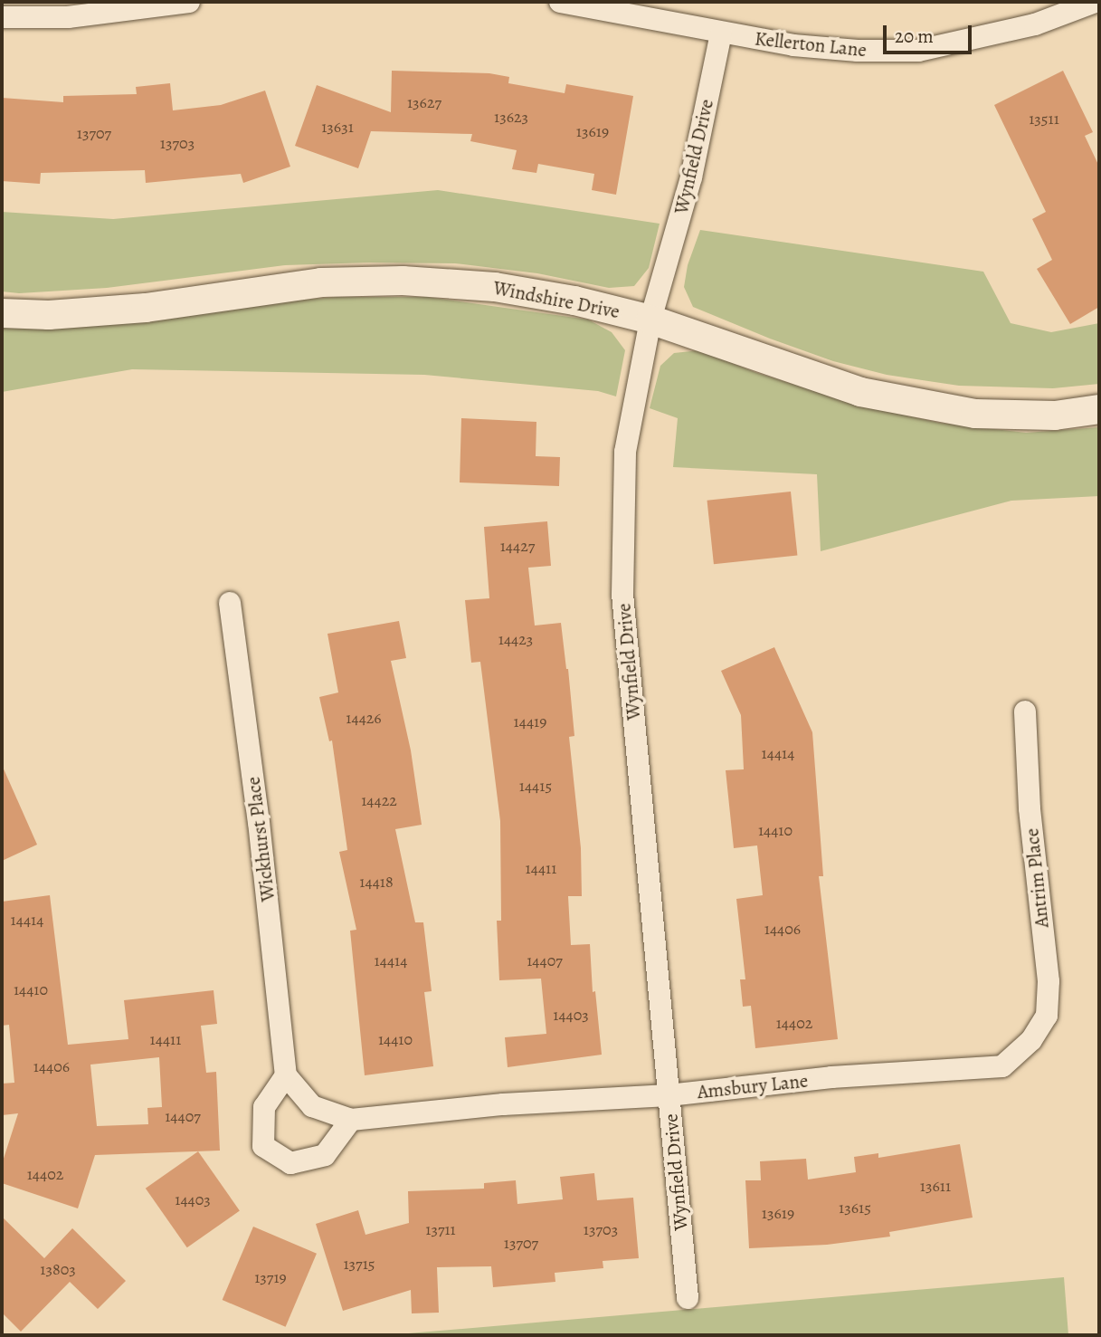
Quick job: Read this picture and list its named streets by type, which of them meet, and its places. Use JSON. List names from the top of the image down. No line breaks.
{"streets":{"street":["Kellerton Lane","Wynfield Drive","Windshire Drive","Wickhurst Place","Antrim Place","Amsbury Lane"]},"crossings":[["Kellerton Lane","Wynfield Drive"],["Wynfield Drive","Windshire Drive"],["Wynfield Drive","Amsbury Lane"],["Wickhurst Place","Amsbury Lane"],["Antrim Place","Amsbury Lane"]],"house_numbers":["13627","13623","13511","13631","13619","13707","13703","14427","14423","14426","14419","14414","14415","14422","14410","14411","14418","14414","14406","14414","14407","14410","14403","14402","14411","14410","14406","14407","14402","13611","14403","13615","13619","13711","13703","13707","13715","13803","13719"],"scale_bar":"20 m"}
